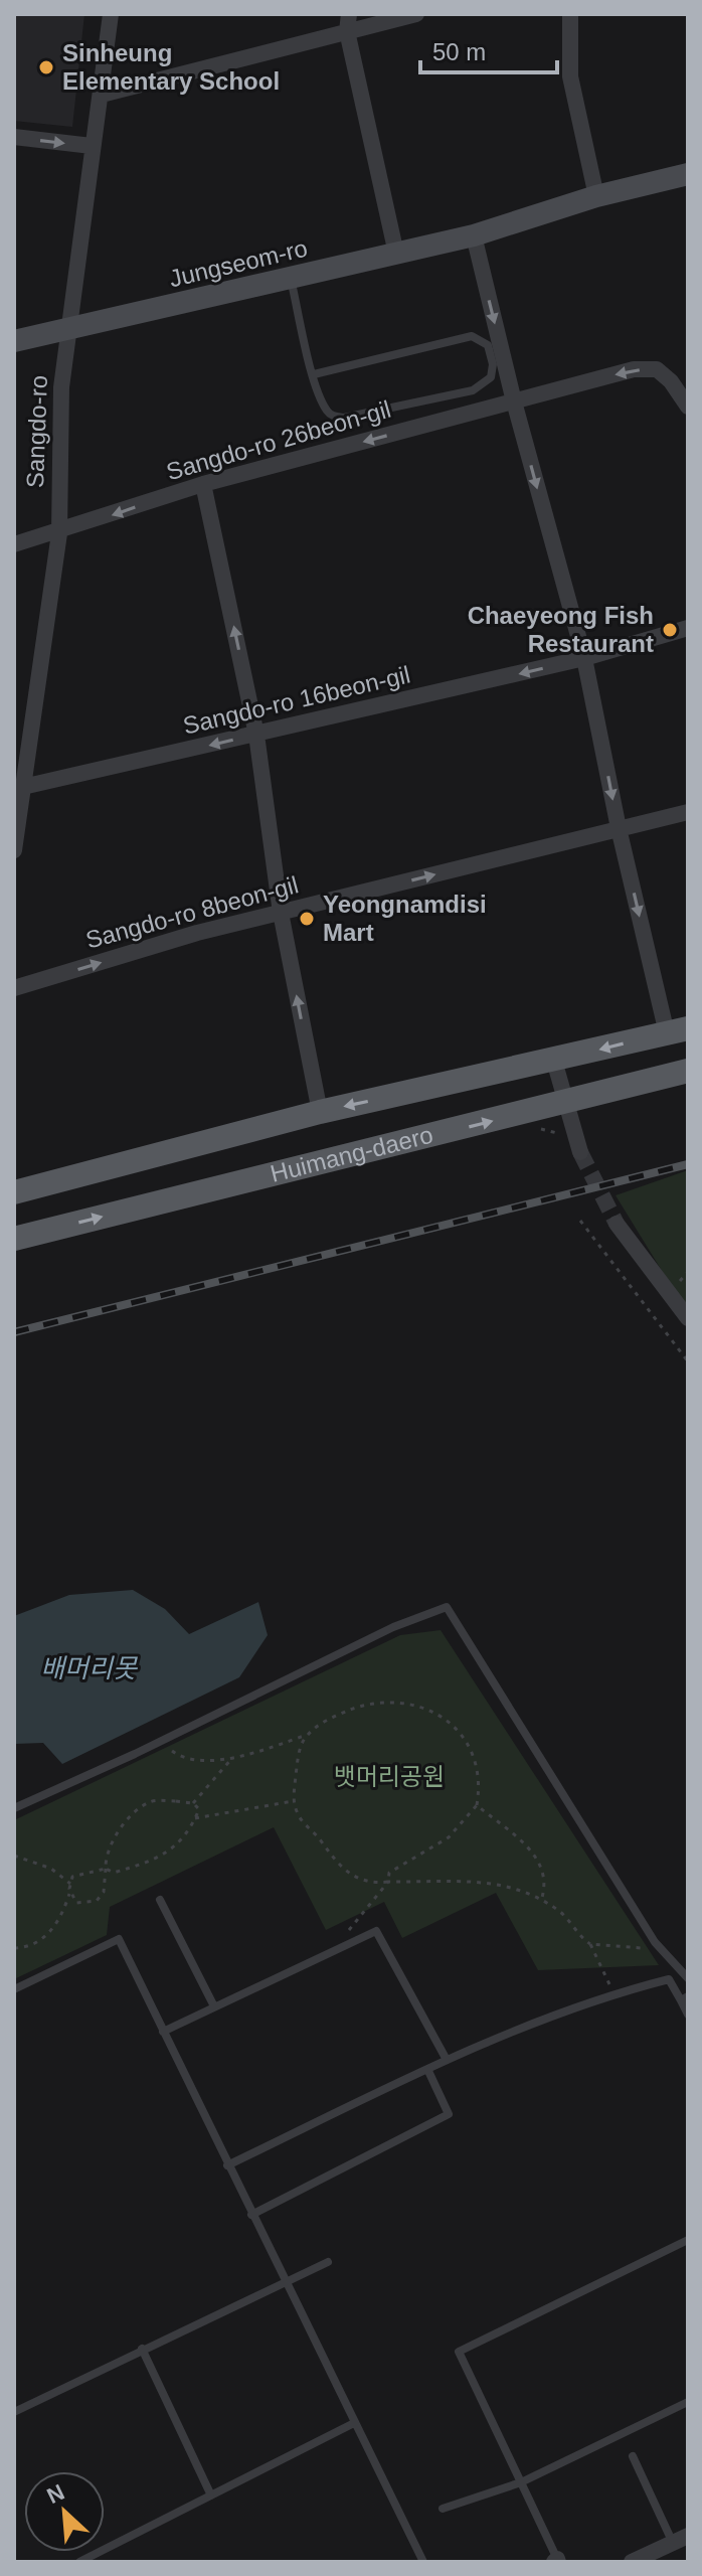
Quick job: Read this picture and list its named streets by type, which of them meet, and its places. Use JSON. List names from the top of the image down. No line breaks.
{"streets":{"main road":["Jungseom-ro","Huimang-daero"],"street":["Sangdo-ro","Sangdo-ro 26beon-gil","Sangdo-ro 16beon-gil","Sangdo-ro 8beon-gil"]},"crossings":[["Jungseom-ro","Sangdo-ro"],["Sangdo-ro","Sangdo-ro 26beon-gil"],["Sangdo-ro","Sangdo-ro 16beon-gil"],["Sangdo-ro 8beon-gil","Huimang-daero"]],"one_way":["Sangdo-ro 26beon-gil","Sangdo-ro 16beon-gil","Sangdo-ro 8beon-gil"],"water":["배머리못"],"parks":["뱃머리공원"],"places":["Sinheung Elementary School","Chaeyeong Fish Restaurant","Yeongnamdisi Mart"],"scale_bar":"50 m","north":"top left"}
